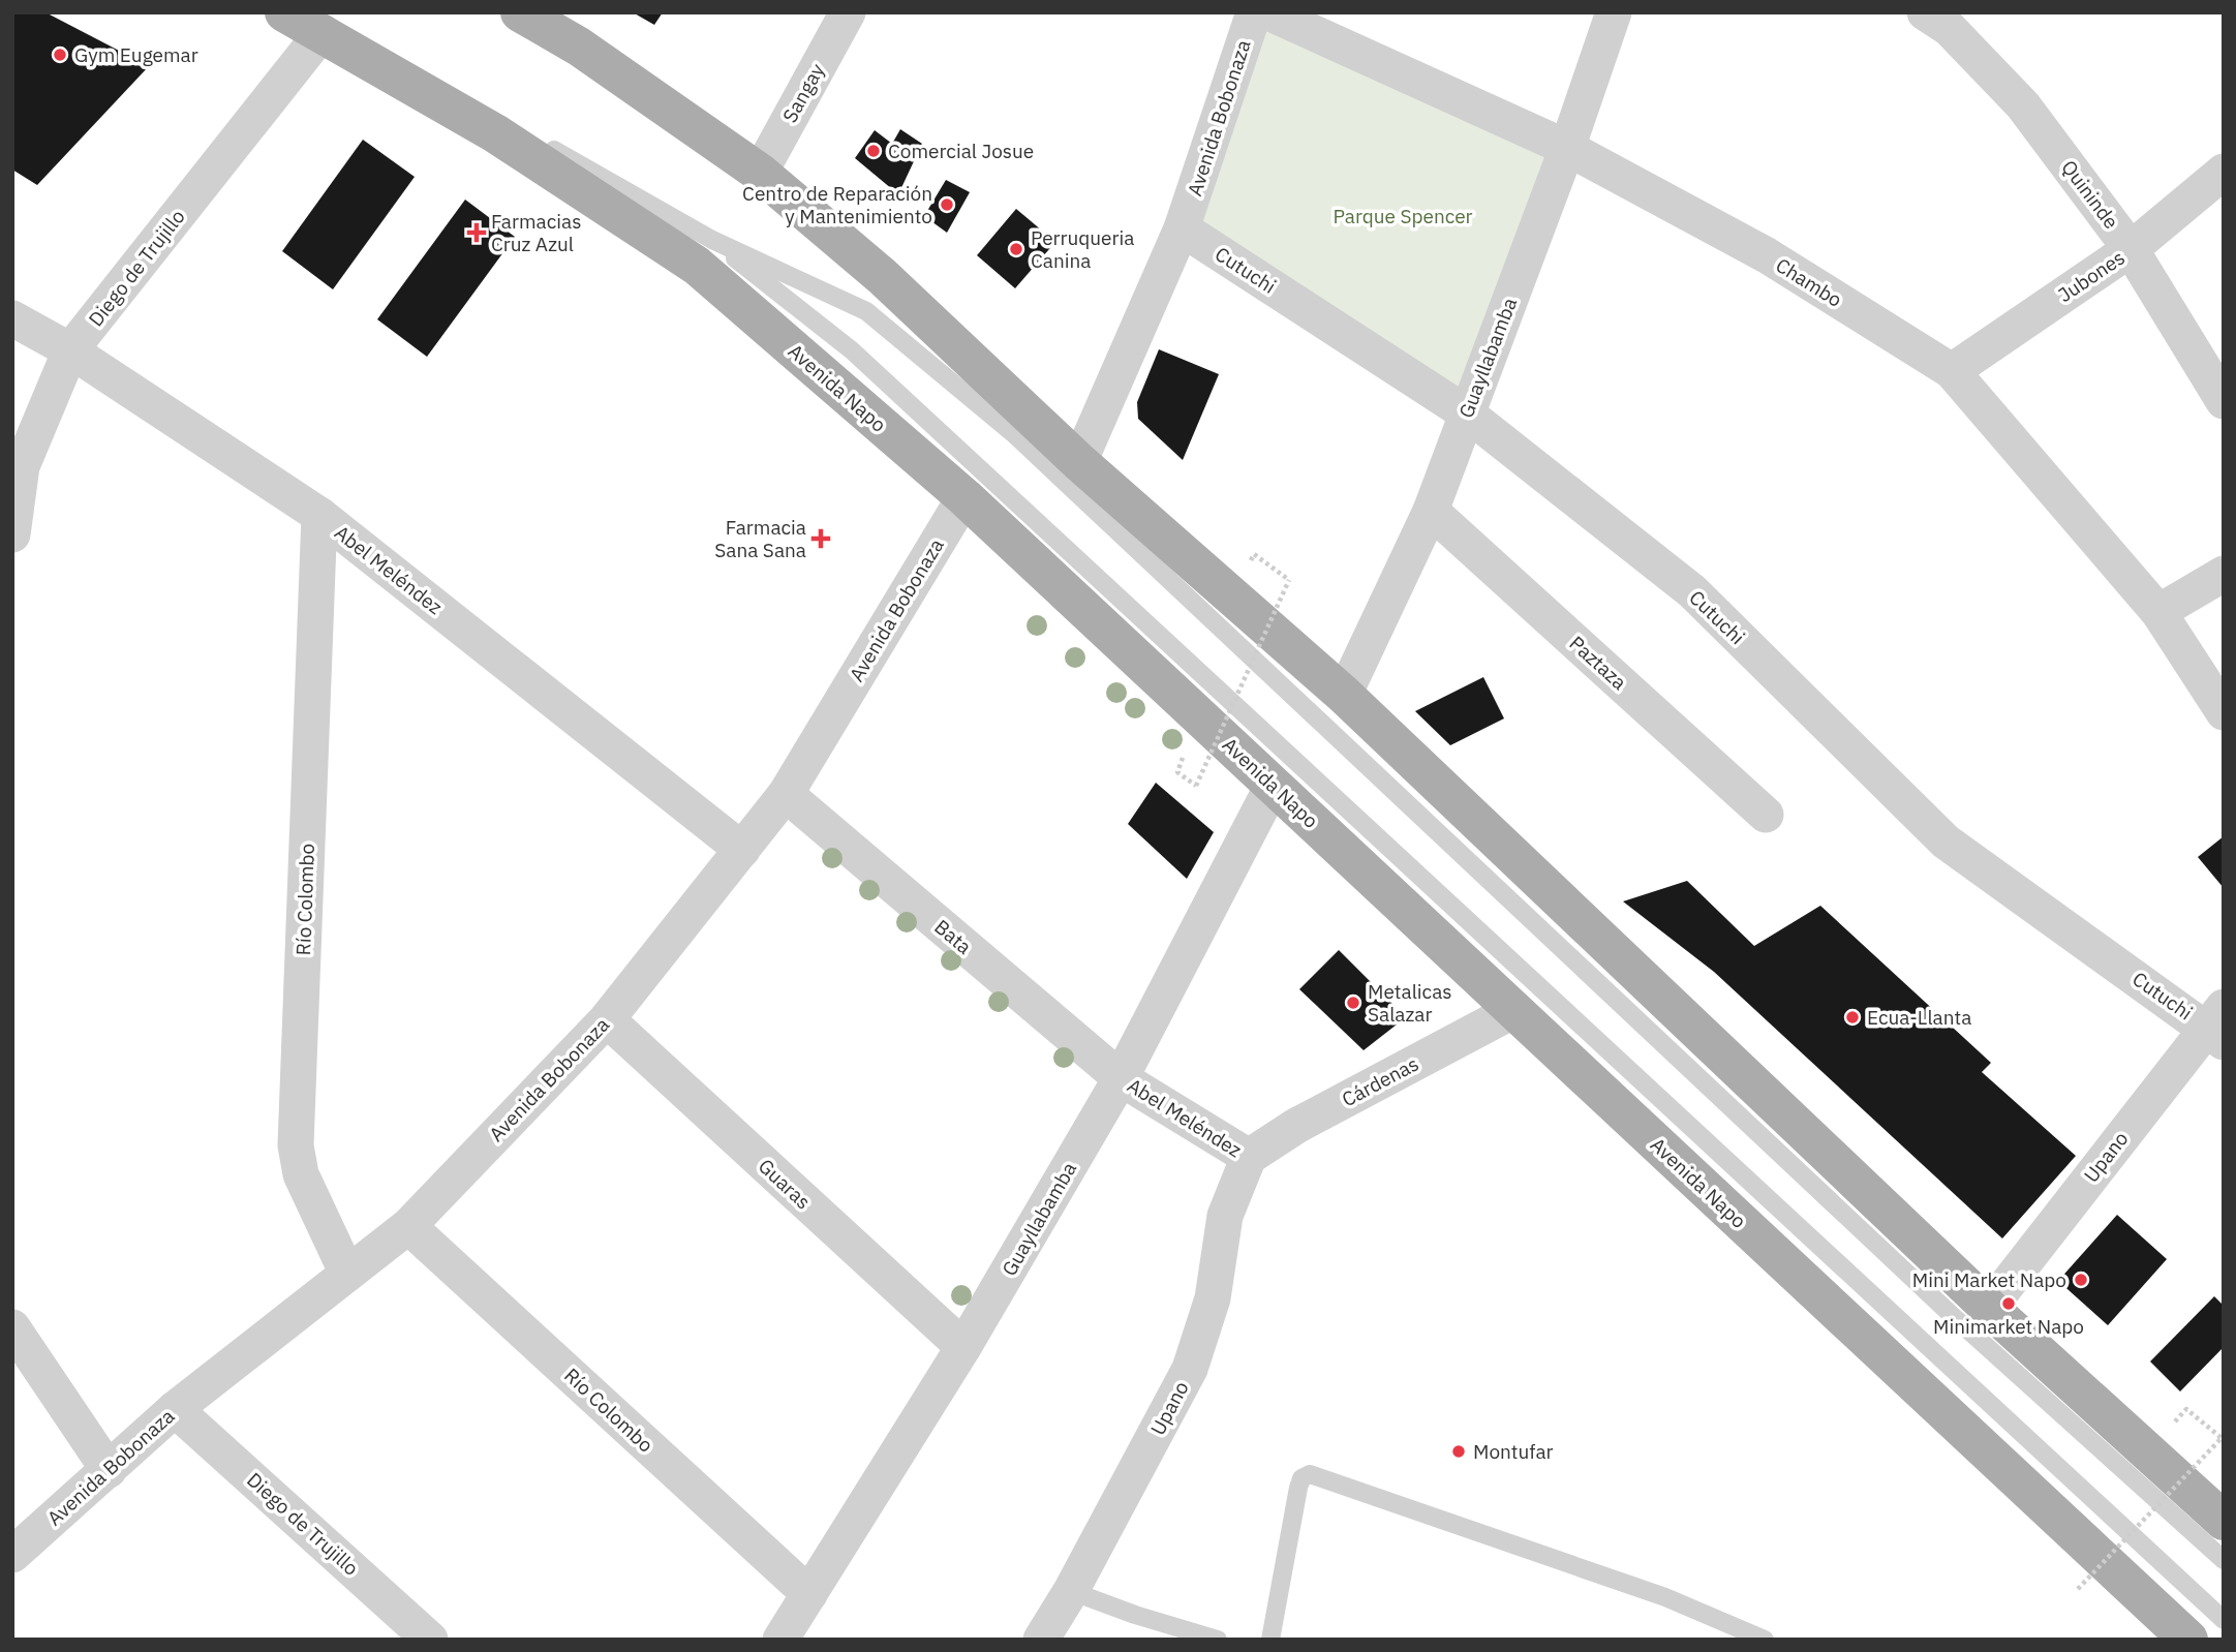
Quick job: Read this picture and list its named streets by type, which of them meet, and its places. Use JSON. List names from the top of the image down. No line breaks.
{"streets":{"main road":["Avenida Napo"],"street":["Sangay","Avenida Bobonaza","Quininde","Diego de Trujillo","Cutuchi","Jubones","Chambo","Guayllabamba","Abel Meléndez","Paztaza","Río Colombo","Bata","Cárdenas","Upano","Guaras"]},"crossings":[["Avenida Bobonaza","Diego de Trujillo"],["Avenida Bobonaza","Cutuchi"],["Avenida Bobonaza","Avenida Napo"],["Avenida Bobonaza","Abel Meléndez"],["Avenida Bobonaza","Río Colombo"],["Avenida Bobonaza","Bata"],["Avenida Bobonaza","Guaras"],["Quininde","Jubones"],["Diego de Trujillo","Avenida Napo"],["Diego de Trujillo","Abel Meléndez"],["Cutuchi","Guayllabamba"],["Cutuchi","Upano"],["Jubones","Chambo"],["Chambo","Guayllabamba"],["Guayllabamba","Avenida Napo"],["Guayllabamba","Abel Meléndez"],["Guayllabamba","Paztaza"],["Guayllabamba","Río Colombo"],["Guayllabamba","Bata"],["Guayllabamba","Guaras"],["Avenida Napo","Cárdenas"],["Abel Meléndez","Río Colombo"],["Abel Meléndez","Bata"],["Abel Meléndez","Cárdenas"],["Abel Meléndez","Upano"],["Cárdenas","Upano"]],"parks":["Parque Spencer"],"places":{"other":["Gym Eugemar","Comercial Josue","Centro de Reparación y Mantenimiento","Perruqueria Canina","Metalicas Salazar","Ecua-Llanta","Mini Market Napo","Minimarket Napo","Montufar"],"health":["Farmacias Cruz Azul","Farmacia Sana Sana"]}}
